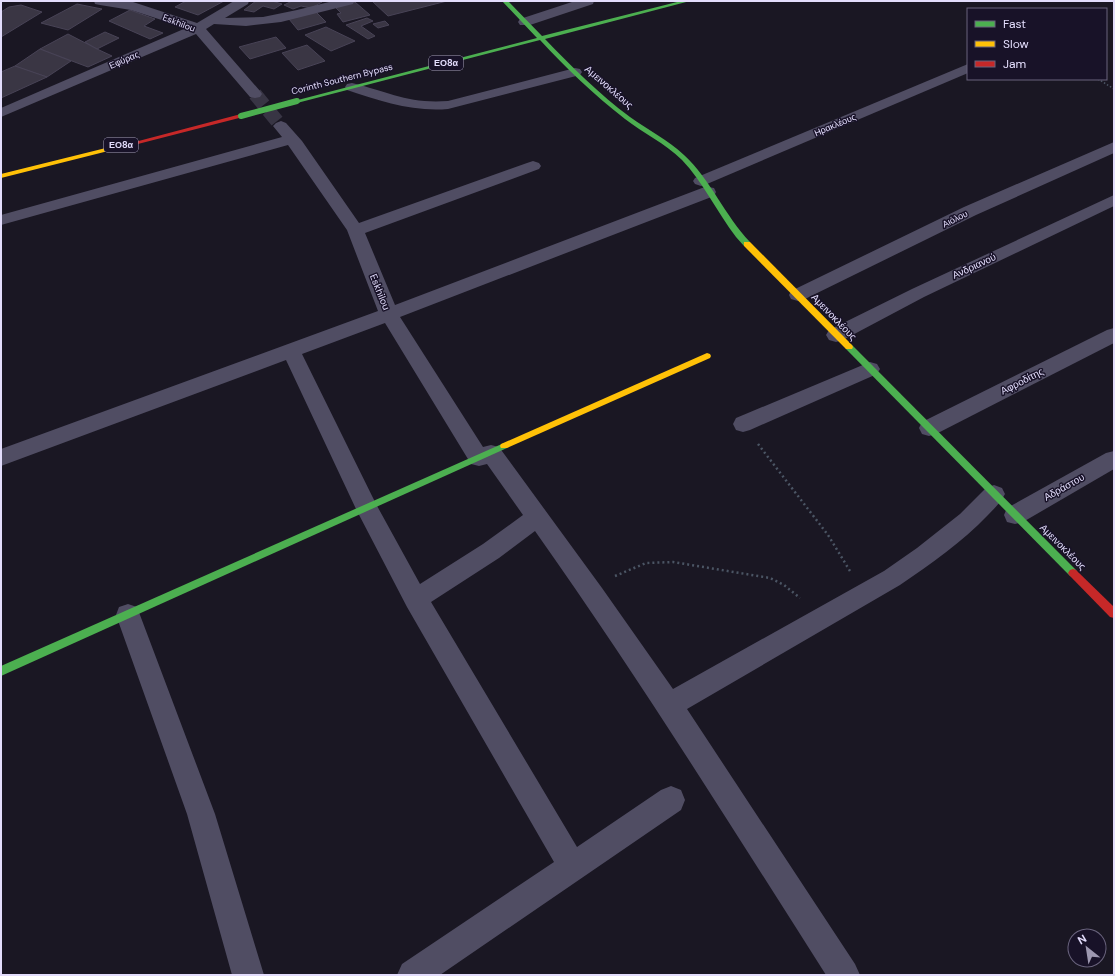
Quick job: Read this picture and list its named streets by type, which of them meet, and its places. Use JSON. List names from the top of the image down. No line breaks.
{"streets":{"main road":["ΕΟ8α","Corinth Southern Bypass","Αμεινοκλέους"],"street":["Eskhilou","Εφύρας","Ηρακλέους","Αιόλου","Ανδριανού","Αφροδίτης","Αδράστου"]},"crossings":[["Eskhilou","Εφύρας"],["Eskhilou","Ηρακλέους"],["Corinth Southern Bypass","Αμεινοκλέους"],["Αμεινοκλέους","Ηρακλέους"],["Αμεινοκλέους","Αιόλου"],["Αμεινοκλέους","Ανδριανού"],["Αμεινοκλέους","Αφροδίτης"],["Αμεινοκλέους","Αδράστου"]],"legend":["Fast","Slow","Jam"],"north":"top left"}
